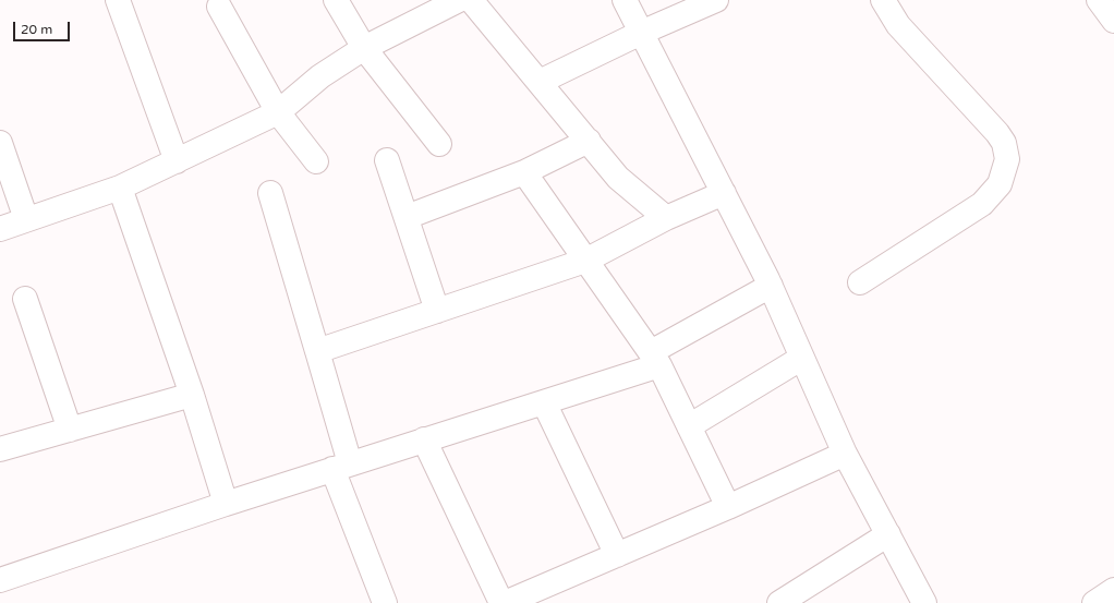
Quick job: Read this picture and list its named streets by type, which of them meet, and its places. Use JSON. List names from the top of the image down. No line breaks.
{"scale_bar":"20 m"}
